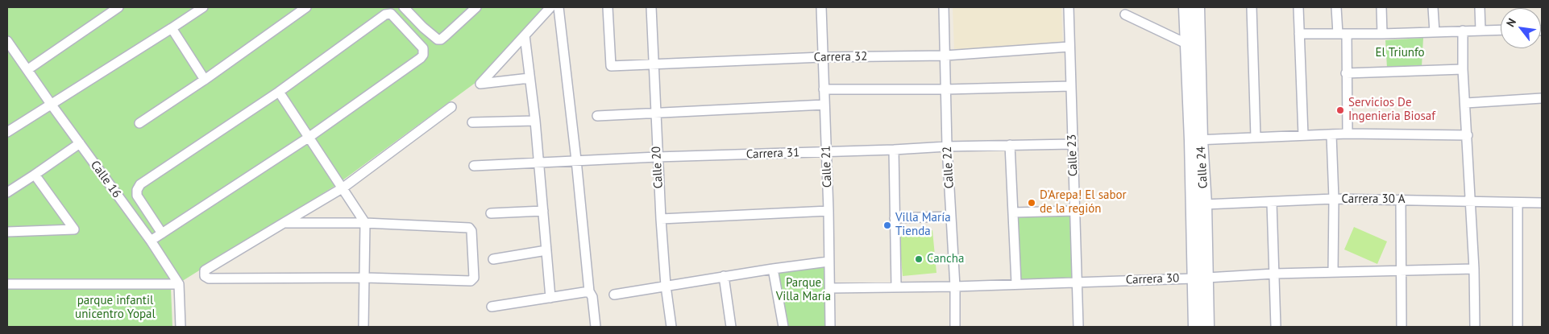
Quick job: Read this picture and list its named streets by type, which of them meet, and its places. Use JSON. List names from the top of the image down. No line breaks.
{"streets":{"street":["Carrera 32","Carrera 31","Calle 23","Calle 21","Calle 20","Calle 22","Calle 24","Calle 16","Carrera 30 A","Carrera 30"]},"crossings":[["Carrera 32","Calle 23"],["Carrera 32","Calle 21"],["Carrera 32","Calle 20"],["Carrera 32","Calle 22"],["Carrera 31","Calle 23"],["Carrera 31","Calle 21"],["Carrera 31","Calle 20"],["Carrera 31","Calle 22"],["Calle 23","Carrera 30"],["Calle 21","Carrera 30"],["Calle 22","Carrera 30"],["Calle 24","Carrera 30 A"],["Calle 24","Carrera 30"]],"parks":["El Triunfo","Parque Villa María","parque infantil unicentro Yopal"],"places":["Servicios De Ingenieria Biosaf","D'Arepa! El sabor de la región","Villa María Tienda","Cancha"],"north":"top left"}
